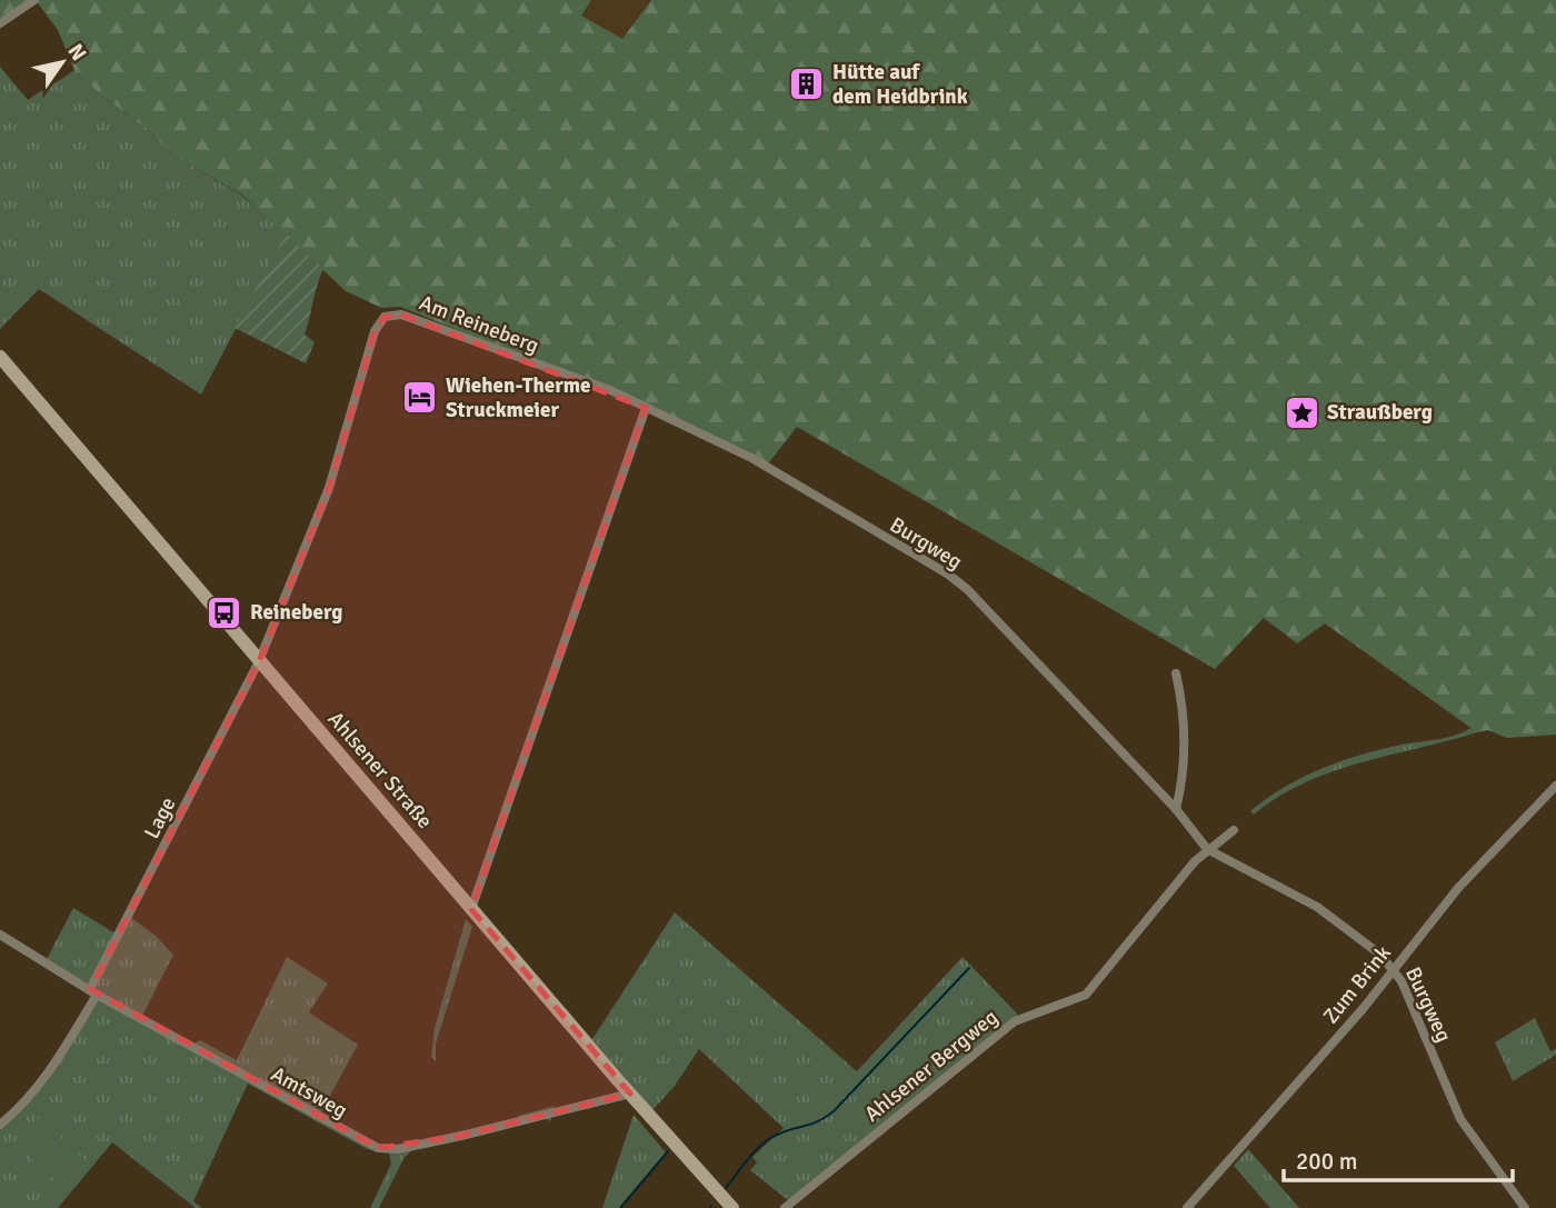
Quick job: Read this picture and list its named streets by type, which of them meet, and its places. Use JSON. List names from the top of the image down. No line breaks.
{"streets":{"main road":["Ahlsener Straße"],"street":["Am Reineberg","Burgweg","Lage","Zum Brink","Ahlsener Bergweg","Amtsweg"]},"crossings":[["Am Reineberg","Burgweg"],["Am Reineberg","Ahlsener Straße"],["Am Reineberg","Lage"],["Burgweg","Zum Brink"],["Burgweg","Ahlsener Bergweg"],["Ahlsener Straße","Lage"],["Ahlsener Straße","Amtsweg"],["Lage","Amtsweg"]],"places":{"building":["Hütte auf dem Heidbrink"],"hotel":["Wiehen-Therme Struckmeier"],"place":["Straußberg"],"bus stop":["Reineberg"]},"scale_bar":"200 m","north":"top right"}
